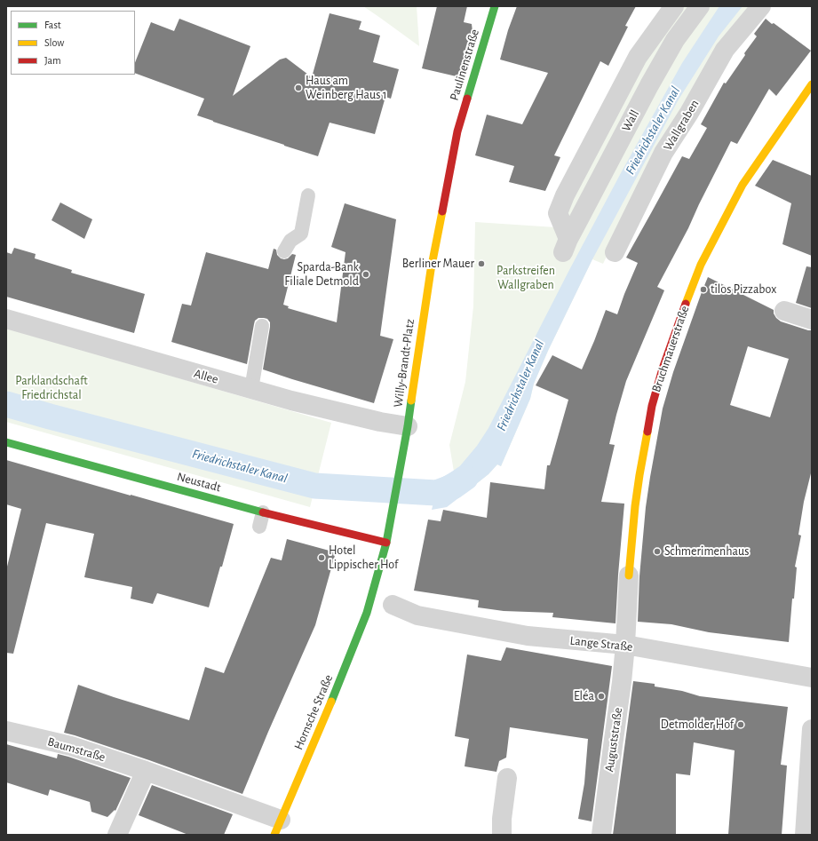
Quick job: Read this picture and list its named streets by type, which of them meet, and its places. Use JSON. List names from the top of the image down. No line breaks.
{"streets":{"main road":["Paulinenstraße","Bruchmauerstraße","Willy-Brandt-Platz","Neustadt","Hornsche Straße"],"street":["Wall","Wallgraben","Allee","Lange Straße","Auguststraße","Baumstraße"]},"crossings":[["Paulinenstraße","Willy-Brandt-Platz"],["Bruchmauerstraße","Lange Straße"],["Bruchmauerstraße","Auguststraße"],["Willy-Brandt-Platz","Allee"],["Willy-Brandt-Platz","Neustadt"],["Willy-Brandt-Platz","Hornsche Straße"],["Lange Straße","Auguststraße"],["Hornsche Straße","Baumstraße"]],"water":["Friedrichstaler Kanal"],"parks":["Parkstreifen Wallgraben","Parklandschaft Friedrichstal"],"places":["Haus am Weinberg Haus 1","Berliner Mauer","Sparda-Bank Filiale Detmold","tilos Pizzabox","Schmerimenhaus","Hotel Lippischer Hof","Eléa","Detmolder Hof"],"legend":["Fast","Slow","Jam"]}
